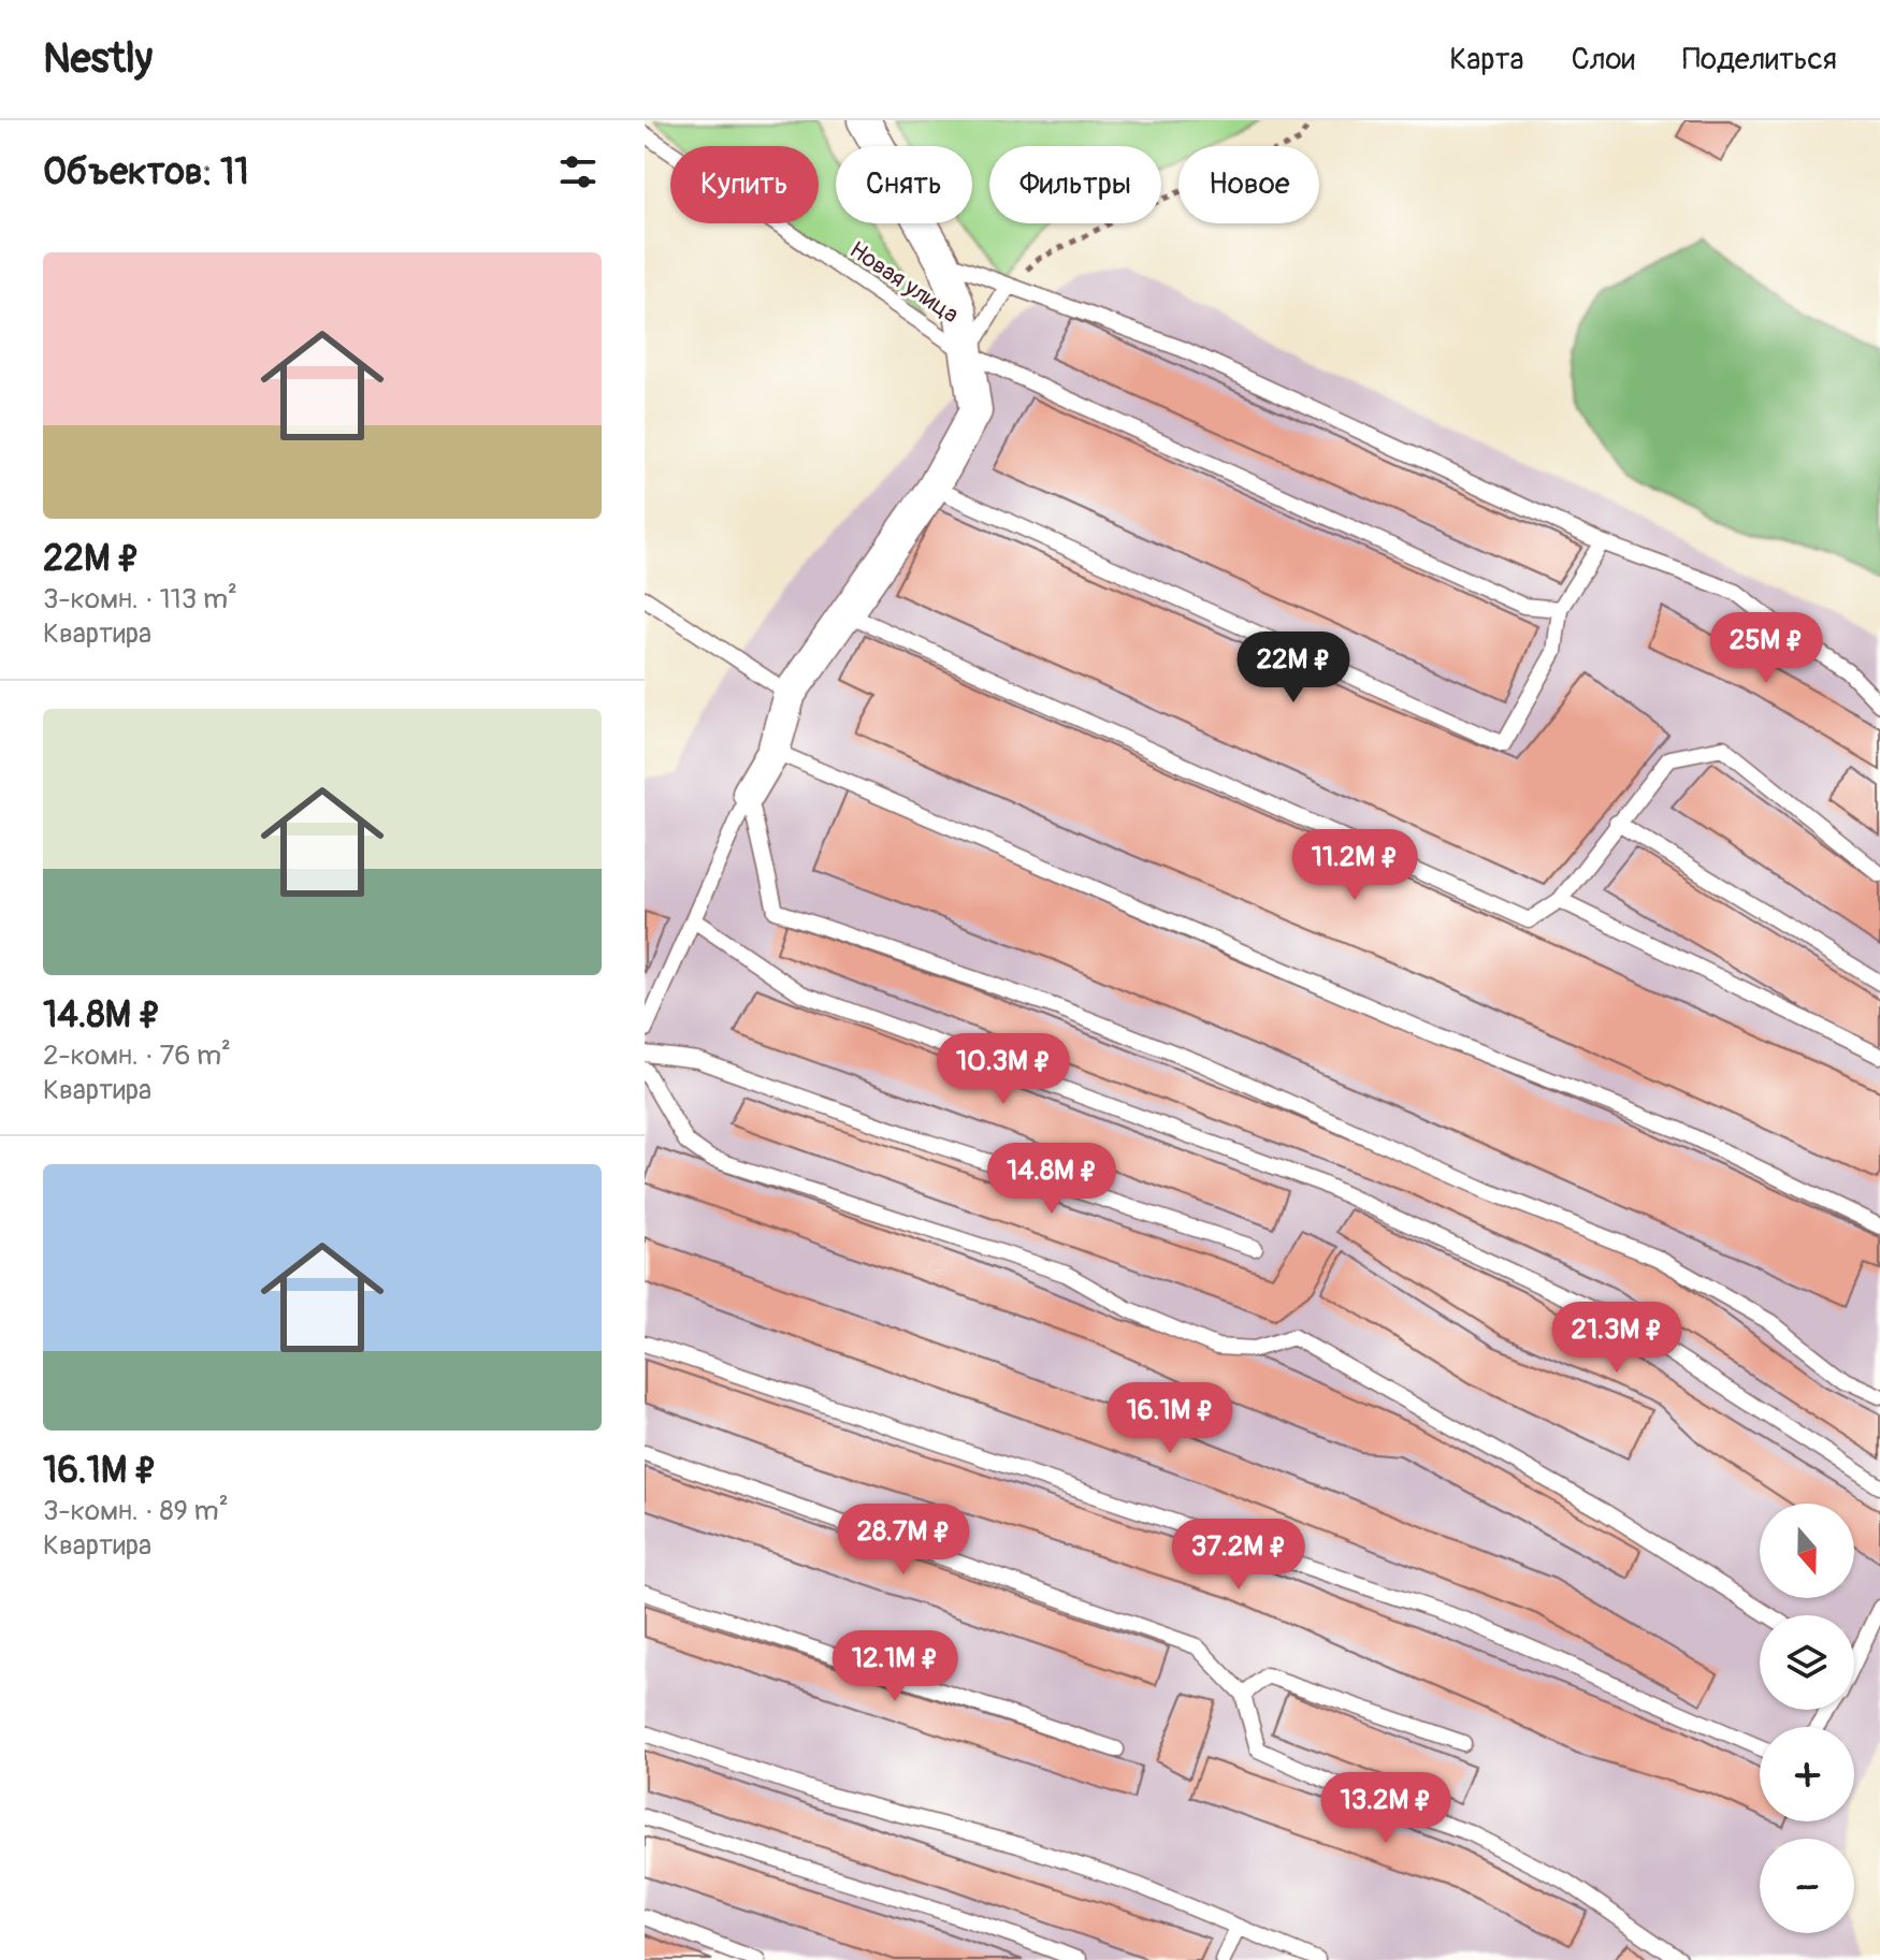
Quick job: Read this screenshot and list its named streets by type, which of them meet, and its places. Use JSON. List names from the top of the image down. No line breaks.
{"streets":{"lane":["Новая улица"]},"north":"bottom","page":{"header":"Nestly","nav":["Карта","Слои","Поделиться"],"heading":"Объектов: 11","chip":["Купить","Снять","Фильтры","Новое"],"list":[{"name":"22M ₽","note":"3-комн. · 113 m² · Квартира"},{"name":"14.8M ₽","note":"2-комн. · 76 m² · Квартира"},{"name":"16.1M ₽","note":"3-комн. · 89 m² · Квартира"}],"price":["25M ₽","22M ₽","11.2M ₽","10.3M ₽","14.8M ₽","21.3M ₽","16.1M ₽","28.7M ₽","37.2M ₽","12.1M ₽","13.2M ₽"],"map_buttons":["+","−"]}}
